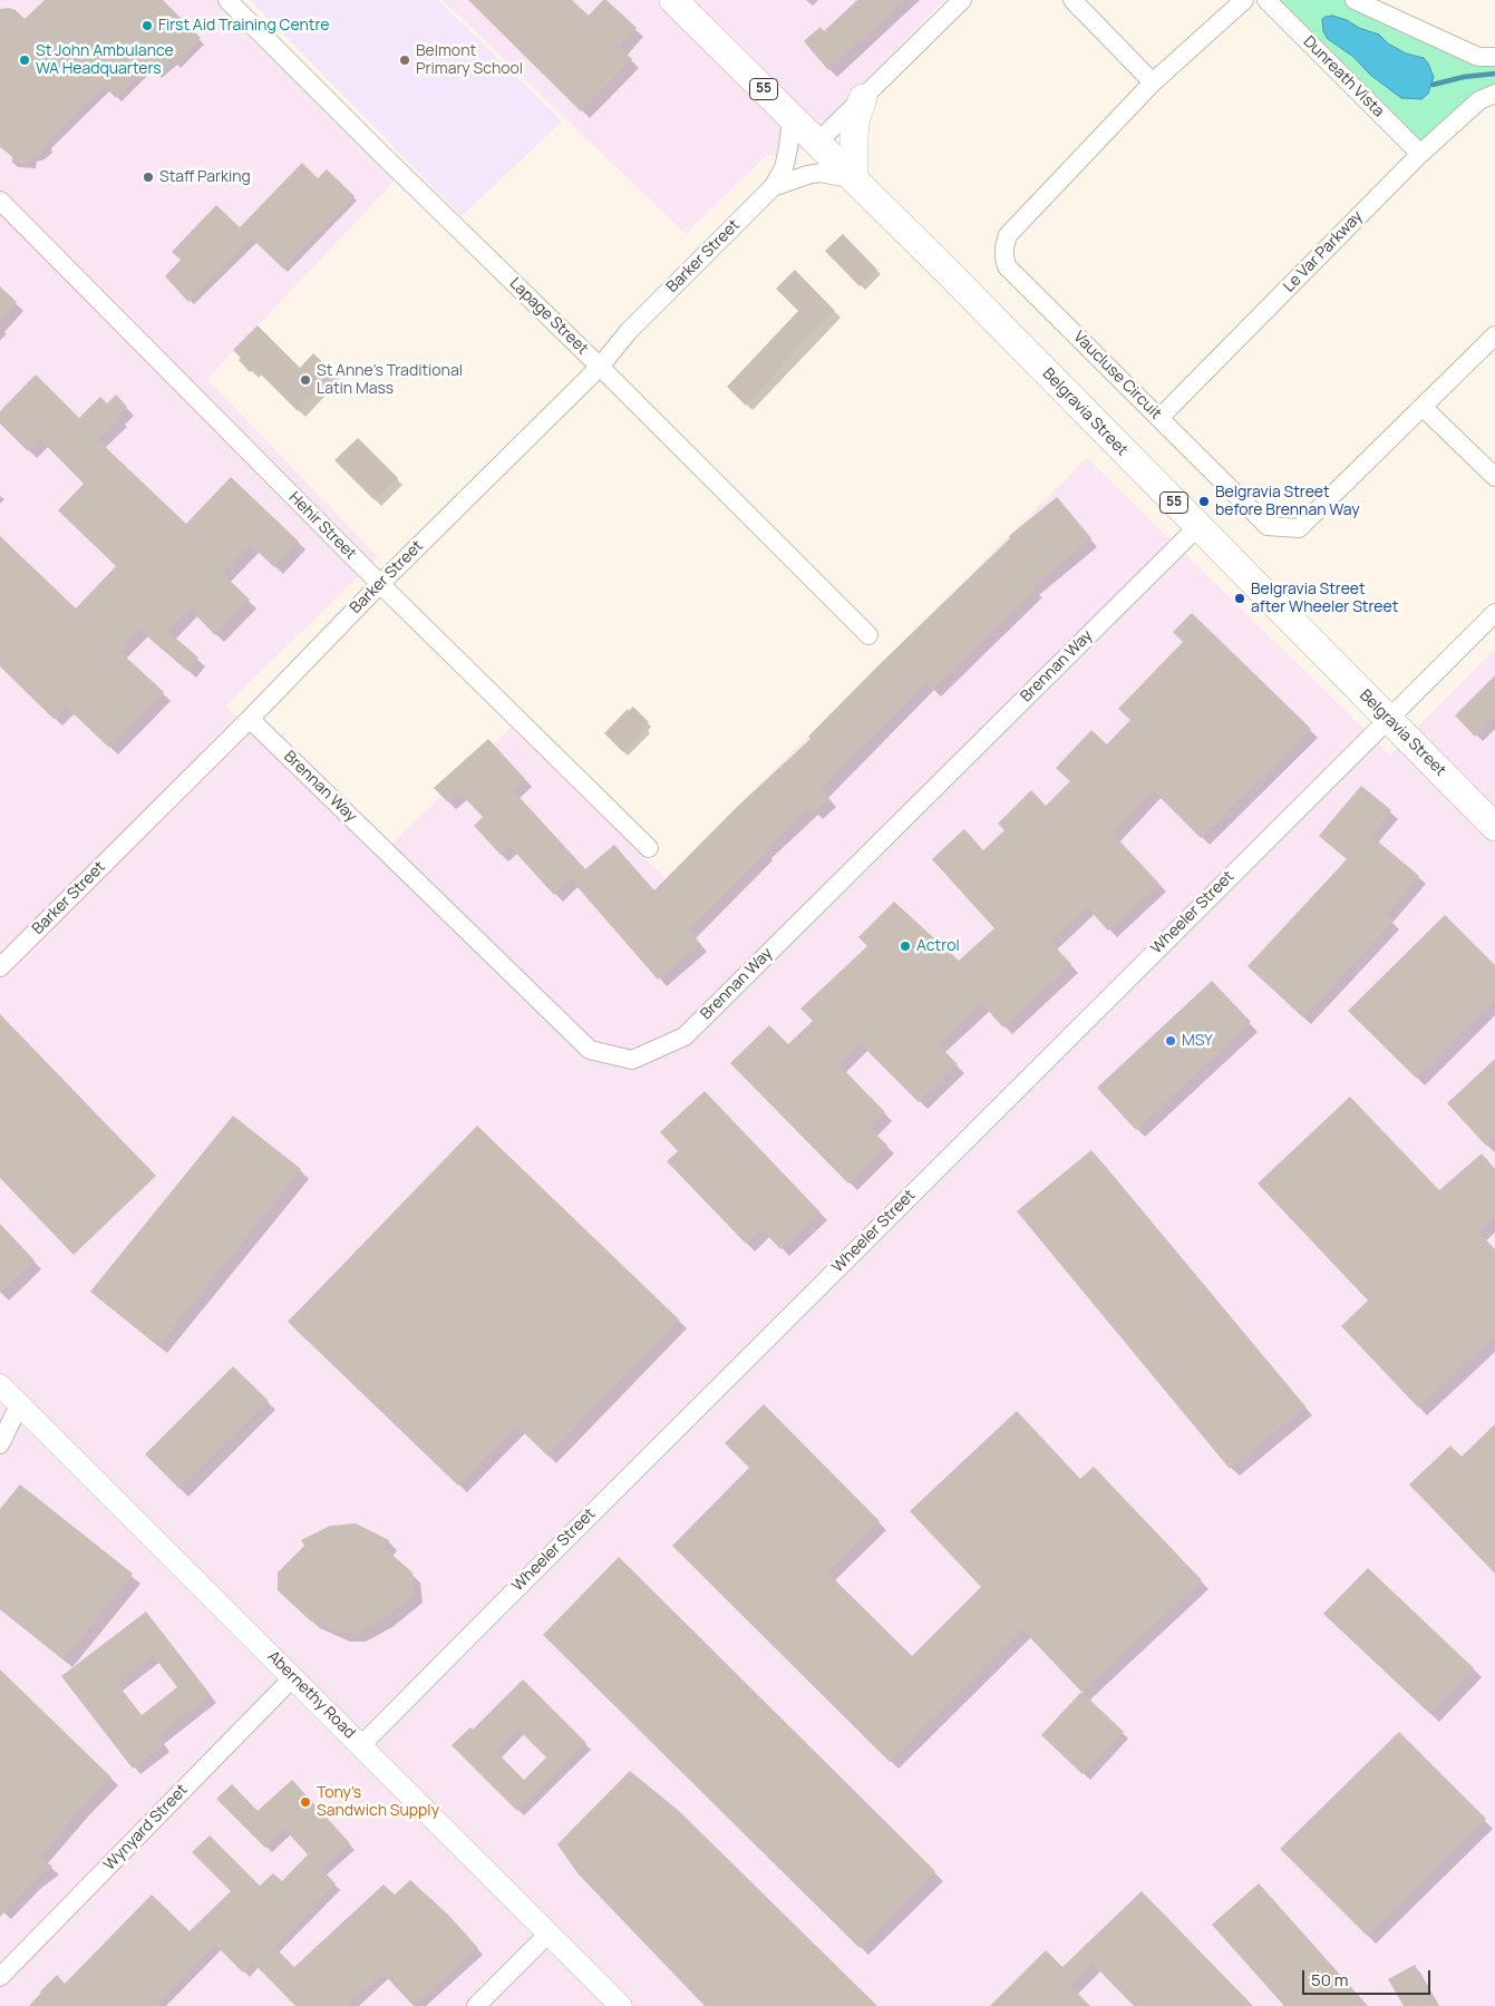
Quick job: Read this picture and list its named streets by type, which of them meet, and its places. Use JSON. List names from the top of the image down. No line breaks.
{"streets":{"main road":["55","Belgravia Street"],"street":["Dunreath Vista","Le Var Parkway","Barker Street","Lapage Street","Vaucluse Circuit","Hehir Street","Brennan Way","Wheeler Street","Abernethy Road","Wynyard Street"]},"crossings":[["Dunreath Vista","Le Var Parkway"],["Le Var Parkway","Vaucluse Circuit"],["Barker Street","Lapage Street"],["Barker Street","Belgravia Street"],["Barker Street","Hehir Street"],["Barker Street","Brennan Way"],["Belgravia Street","Brennan Way"],["Belgravia Street","Wheeler Street"],["Wheeler Street","Abernethy Road"],["Abernethy Road","Wynyard Street"]],"places":["First Aid Training Centre","St John Ambulance WA Headquarters","Belmont Primary School","Staff Parking","St Anne's Traditional Latin Mass","Belgravia Street before Brennan Way","Belgravia Street after Wheeler Street","Actrol","MSY","Tony's Sandwich Supply"],"scale_bar":"50 m"}
